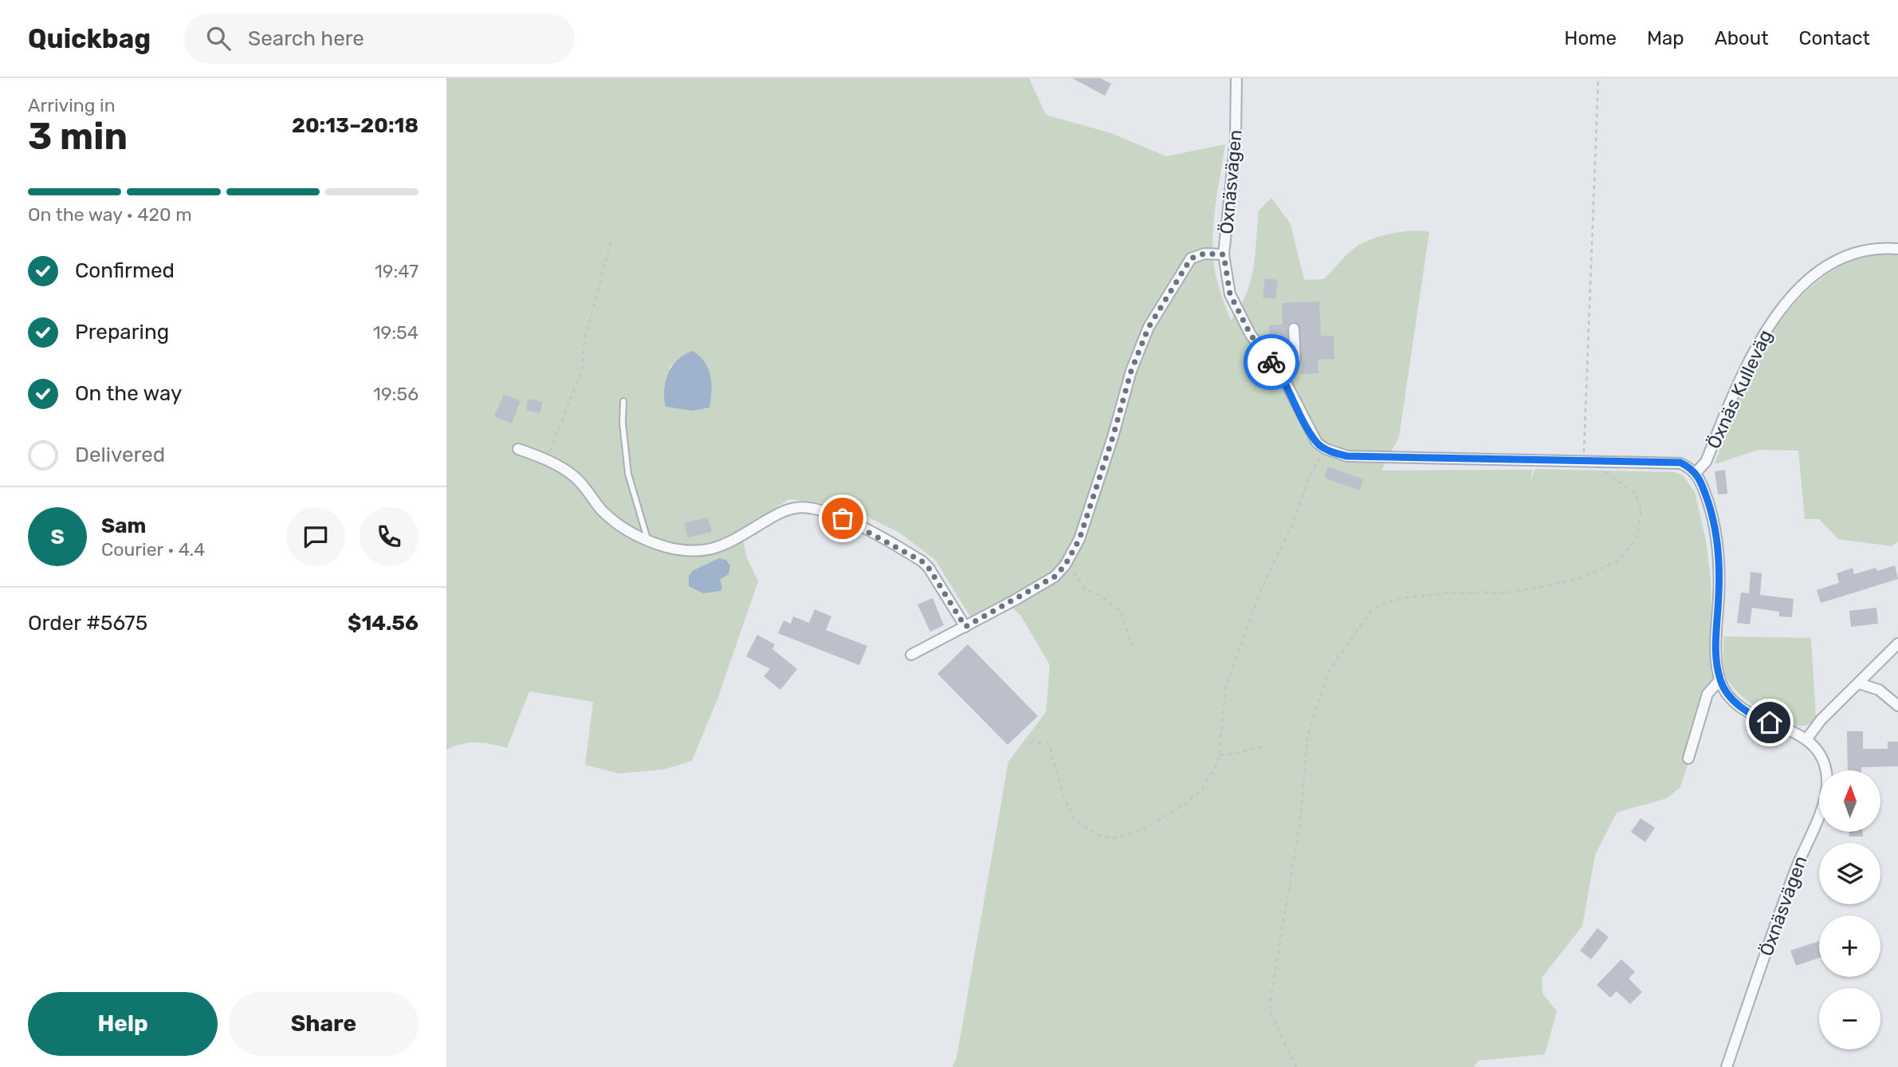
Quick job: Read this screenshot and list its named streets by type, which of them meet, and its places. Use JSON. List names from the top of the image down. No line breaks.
{"streets":{"street":["Öxnäsvägen","Öxnäs Kulleväg"]},"north":"top","page":{"header":"Quickbag","search":"Search here","nav":["Home","Map","About","Contact"],"heading":["3 min","Arriving in","20:13–20:18"],"panel":["Sam","Courier · 4.4","Order #5675","$14.56"],"bar":"On the way · 420 m","list":[["Confirmed","19:47"],["Preparing","19:54"],["On the way","19:56"],"Delivered"],"round":"S","map_buttons":["+","−"],"buttons":["Help","Share"]}}
